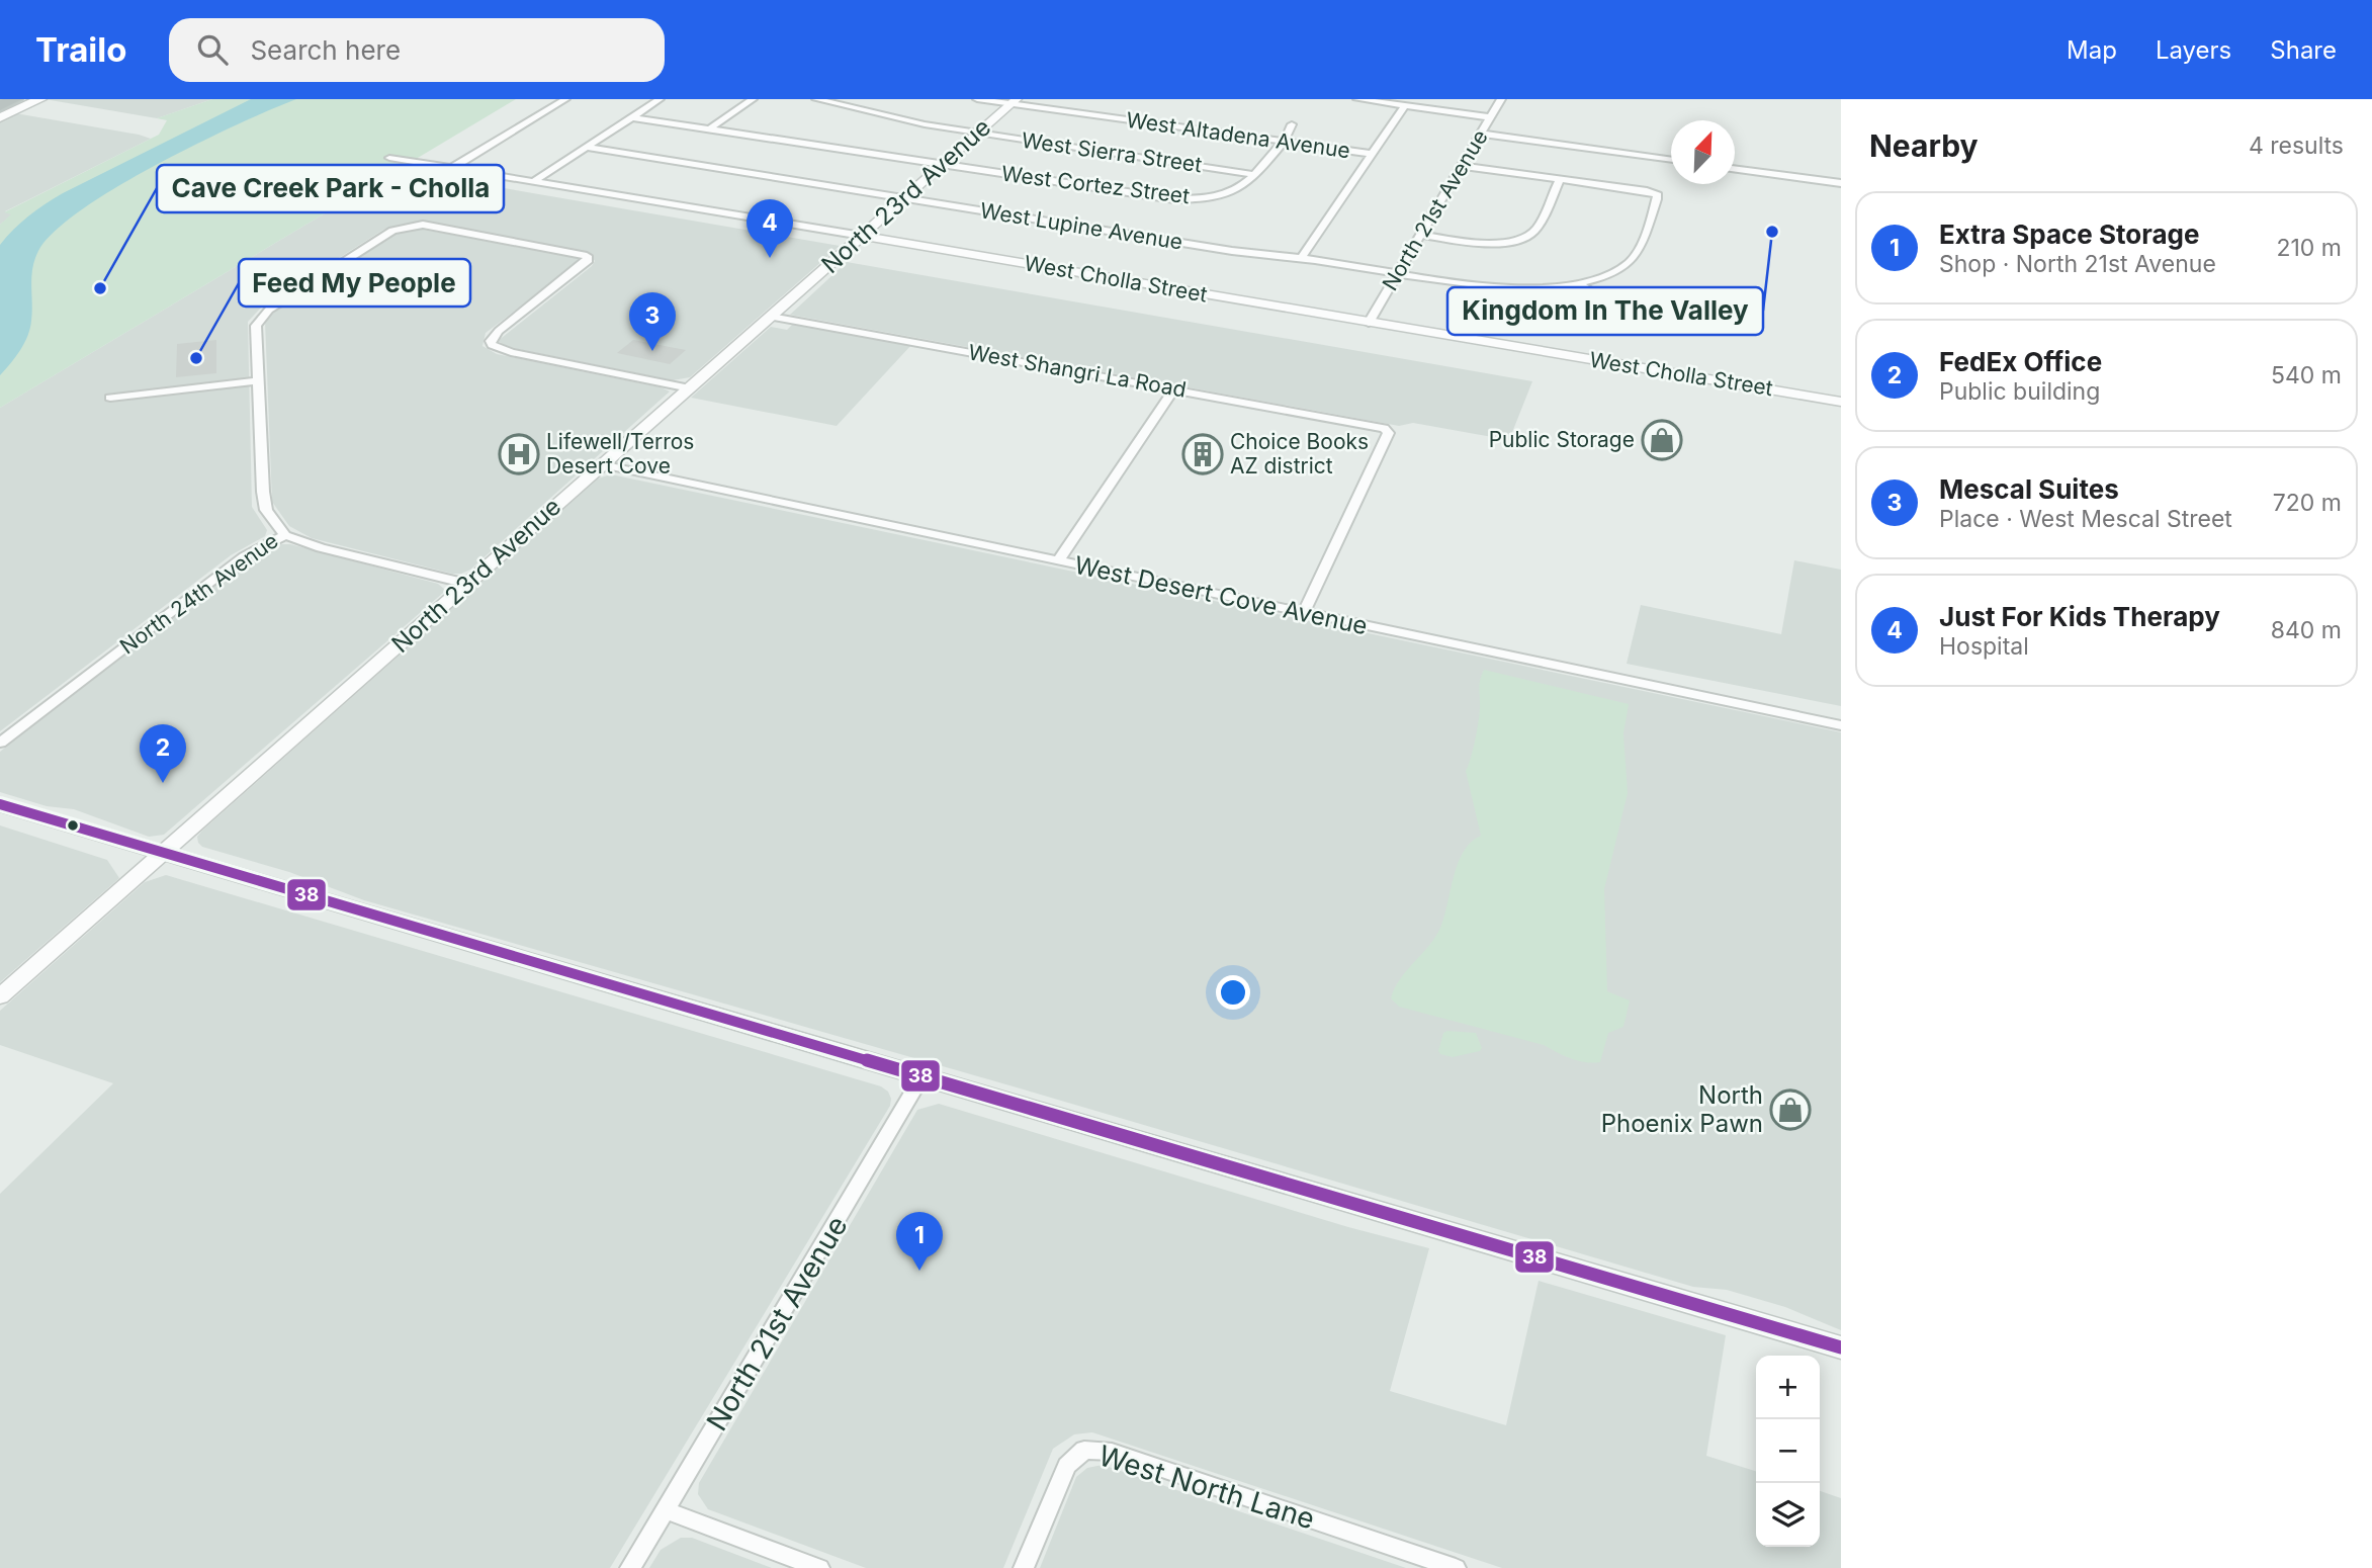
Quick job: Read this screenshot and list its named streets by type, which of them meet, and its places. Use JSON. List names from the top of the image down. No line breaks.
{"streets":{"street":["West Altadena Avenue","West Sierra Street","West Cortez Street","North 23rd Avenue","North 21st Avenue","West Lupine Avenue","West Cholla Street","West Shangri La Road","North 24th Avenue","West Desert Cove Avenue","West North Lane"]},"crossings":[["West Altadena Avenue","West Cortez Street"],["West Altadena Avenue","North 23rd Avenue"],["West Sierra Street","West Cortez Street"],["West Sierra Street","North 23rd Avenue"],["West Cortez Street","North 23rd Avenue"],["North 23rd Avenue","West Lupine Avenue"],["North 23rd Avenue","West Cholla Street"],["North 23rd Avenue","West Shangri La Road"],["North 23rd Avenue","North 24th Avenue"],["North 23rd Avenue","West Desert Cove Avenue"],["North 21st Avenue","West Lupine Avenue"],["North 21st Avenue","West Cholla Street"],["West Shangri La Road","West Desert Cove Avenue"]],"places":{"other":["Kingdom In The Valley","Cave Creek Park - Cholla","Feed My People"],"shop":["Public Storage","North Phoenix Pawn"],"hospital":["Lifewell/Terros Desert Cove"],"building":["Choice Books AZ district"]},"lines":["transit line 38"],"north":"top right","page":{"header":"Trailo","search":"Search here","nav":["Map","Layers","Share"],"heading":["Nearby","4 results"],"list":[{"mark":"1","name":"Extra Space Storage","note":"Shop · North 21st Avenue","value":"210 m"},{"mark":"2","name":"FedEx Office","note":"Public building","value":"540 m"},{"mark":"3","name":"Mescal Suites","note":"Place · West Mescal Street","value":"720 m"},{"mark":"4","name":"Just For Kids Therapy","note":"Hospital","value":"840 m"}],"pins":["4","3","2","1"],"map_buttons":["+","−"]}}
